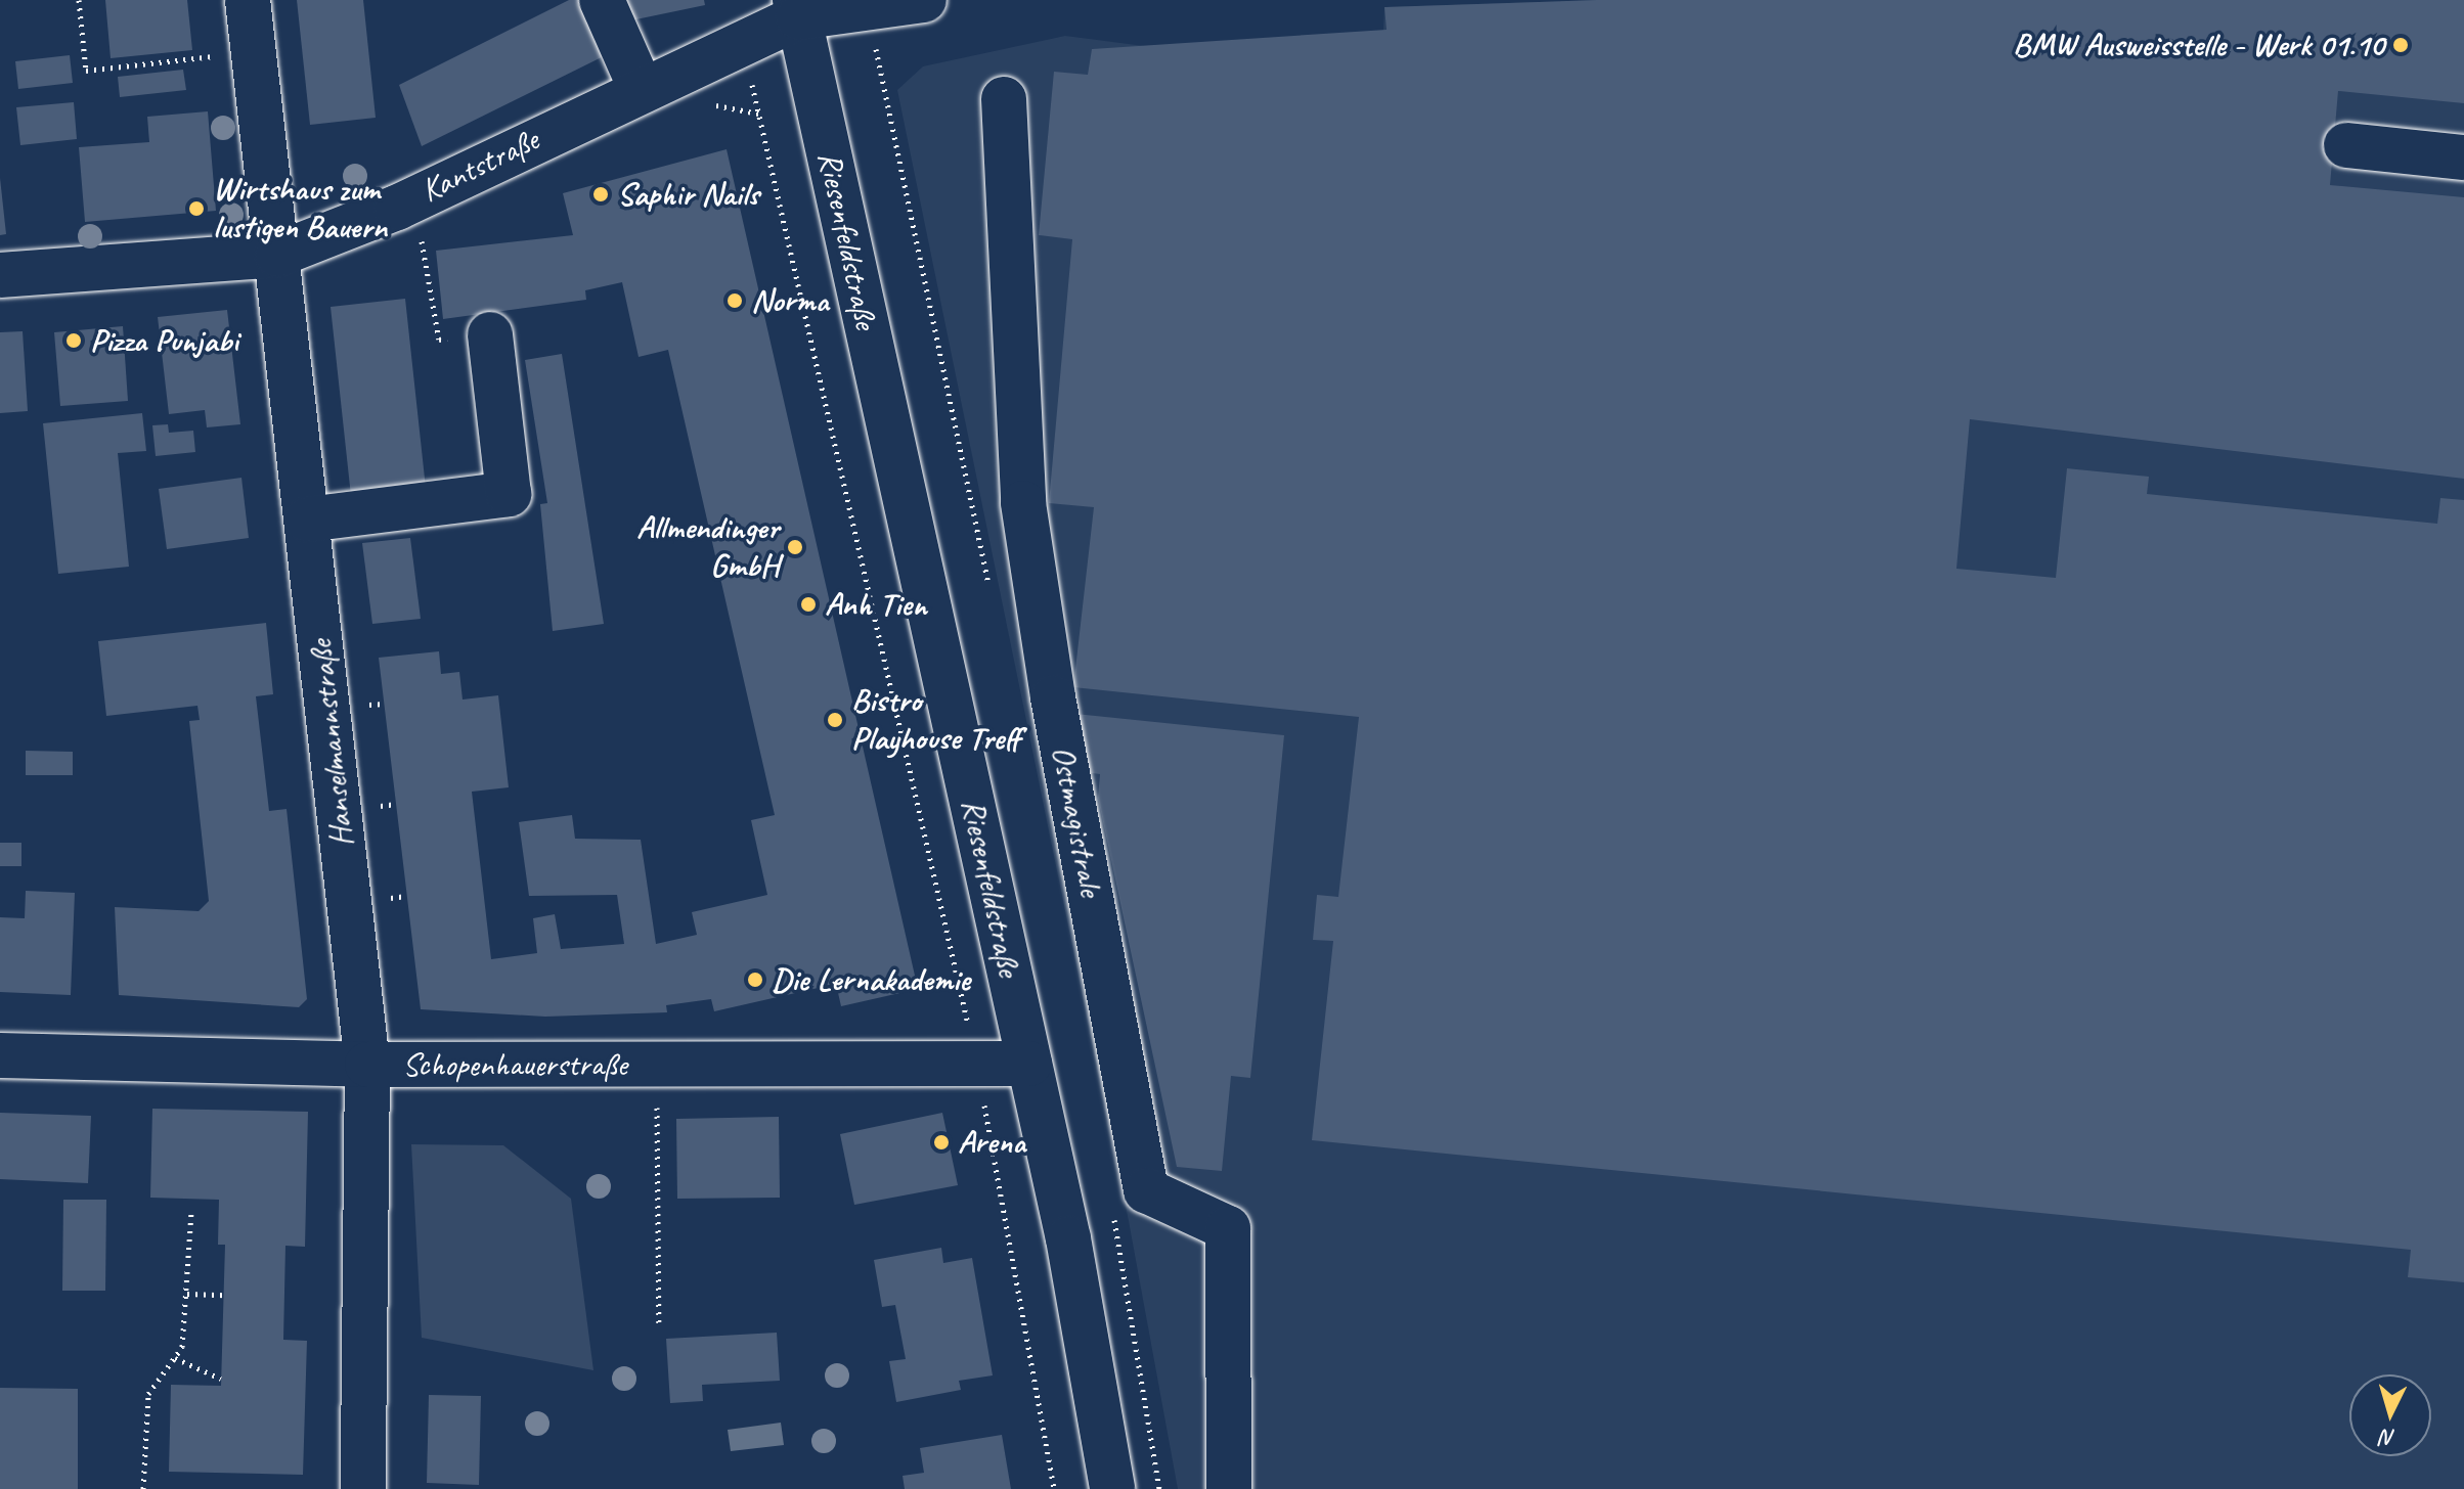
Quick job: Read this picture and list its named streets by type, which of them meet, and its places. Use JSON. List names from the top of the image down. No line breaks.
{"streets":{"street":["Kantstraße","Riesenfeldstraße","Hanselmannstraße","Ostmagistrale","Schopenhauerstraße"]},"crossings":[["Kantstraße","Riesenfeldstraße"],["Kantstraße","Hanselmannstraße"],["Riesenfeldstraße","Schopenhauerstraße"],["Hanselmannstraße","Schopenhauerstraße"]],"places":["BMW Ausweisstelle - Werk 01.10","Saphir Nails","Wirtshaus zum lustigen Bauern","Norma","Pizza Punjabi","Allmendinger GmbH","Anh Tien","Bistro Playhouse Treff","Die Lernakademie","Arena"],"north":"bottom"}
